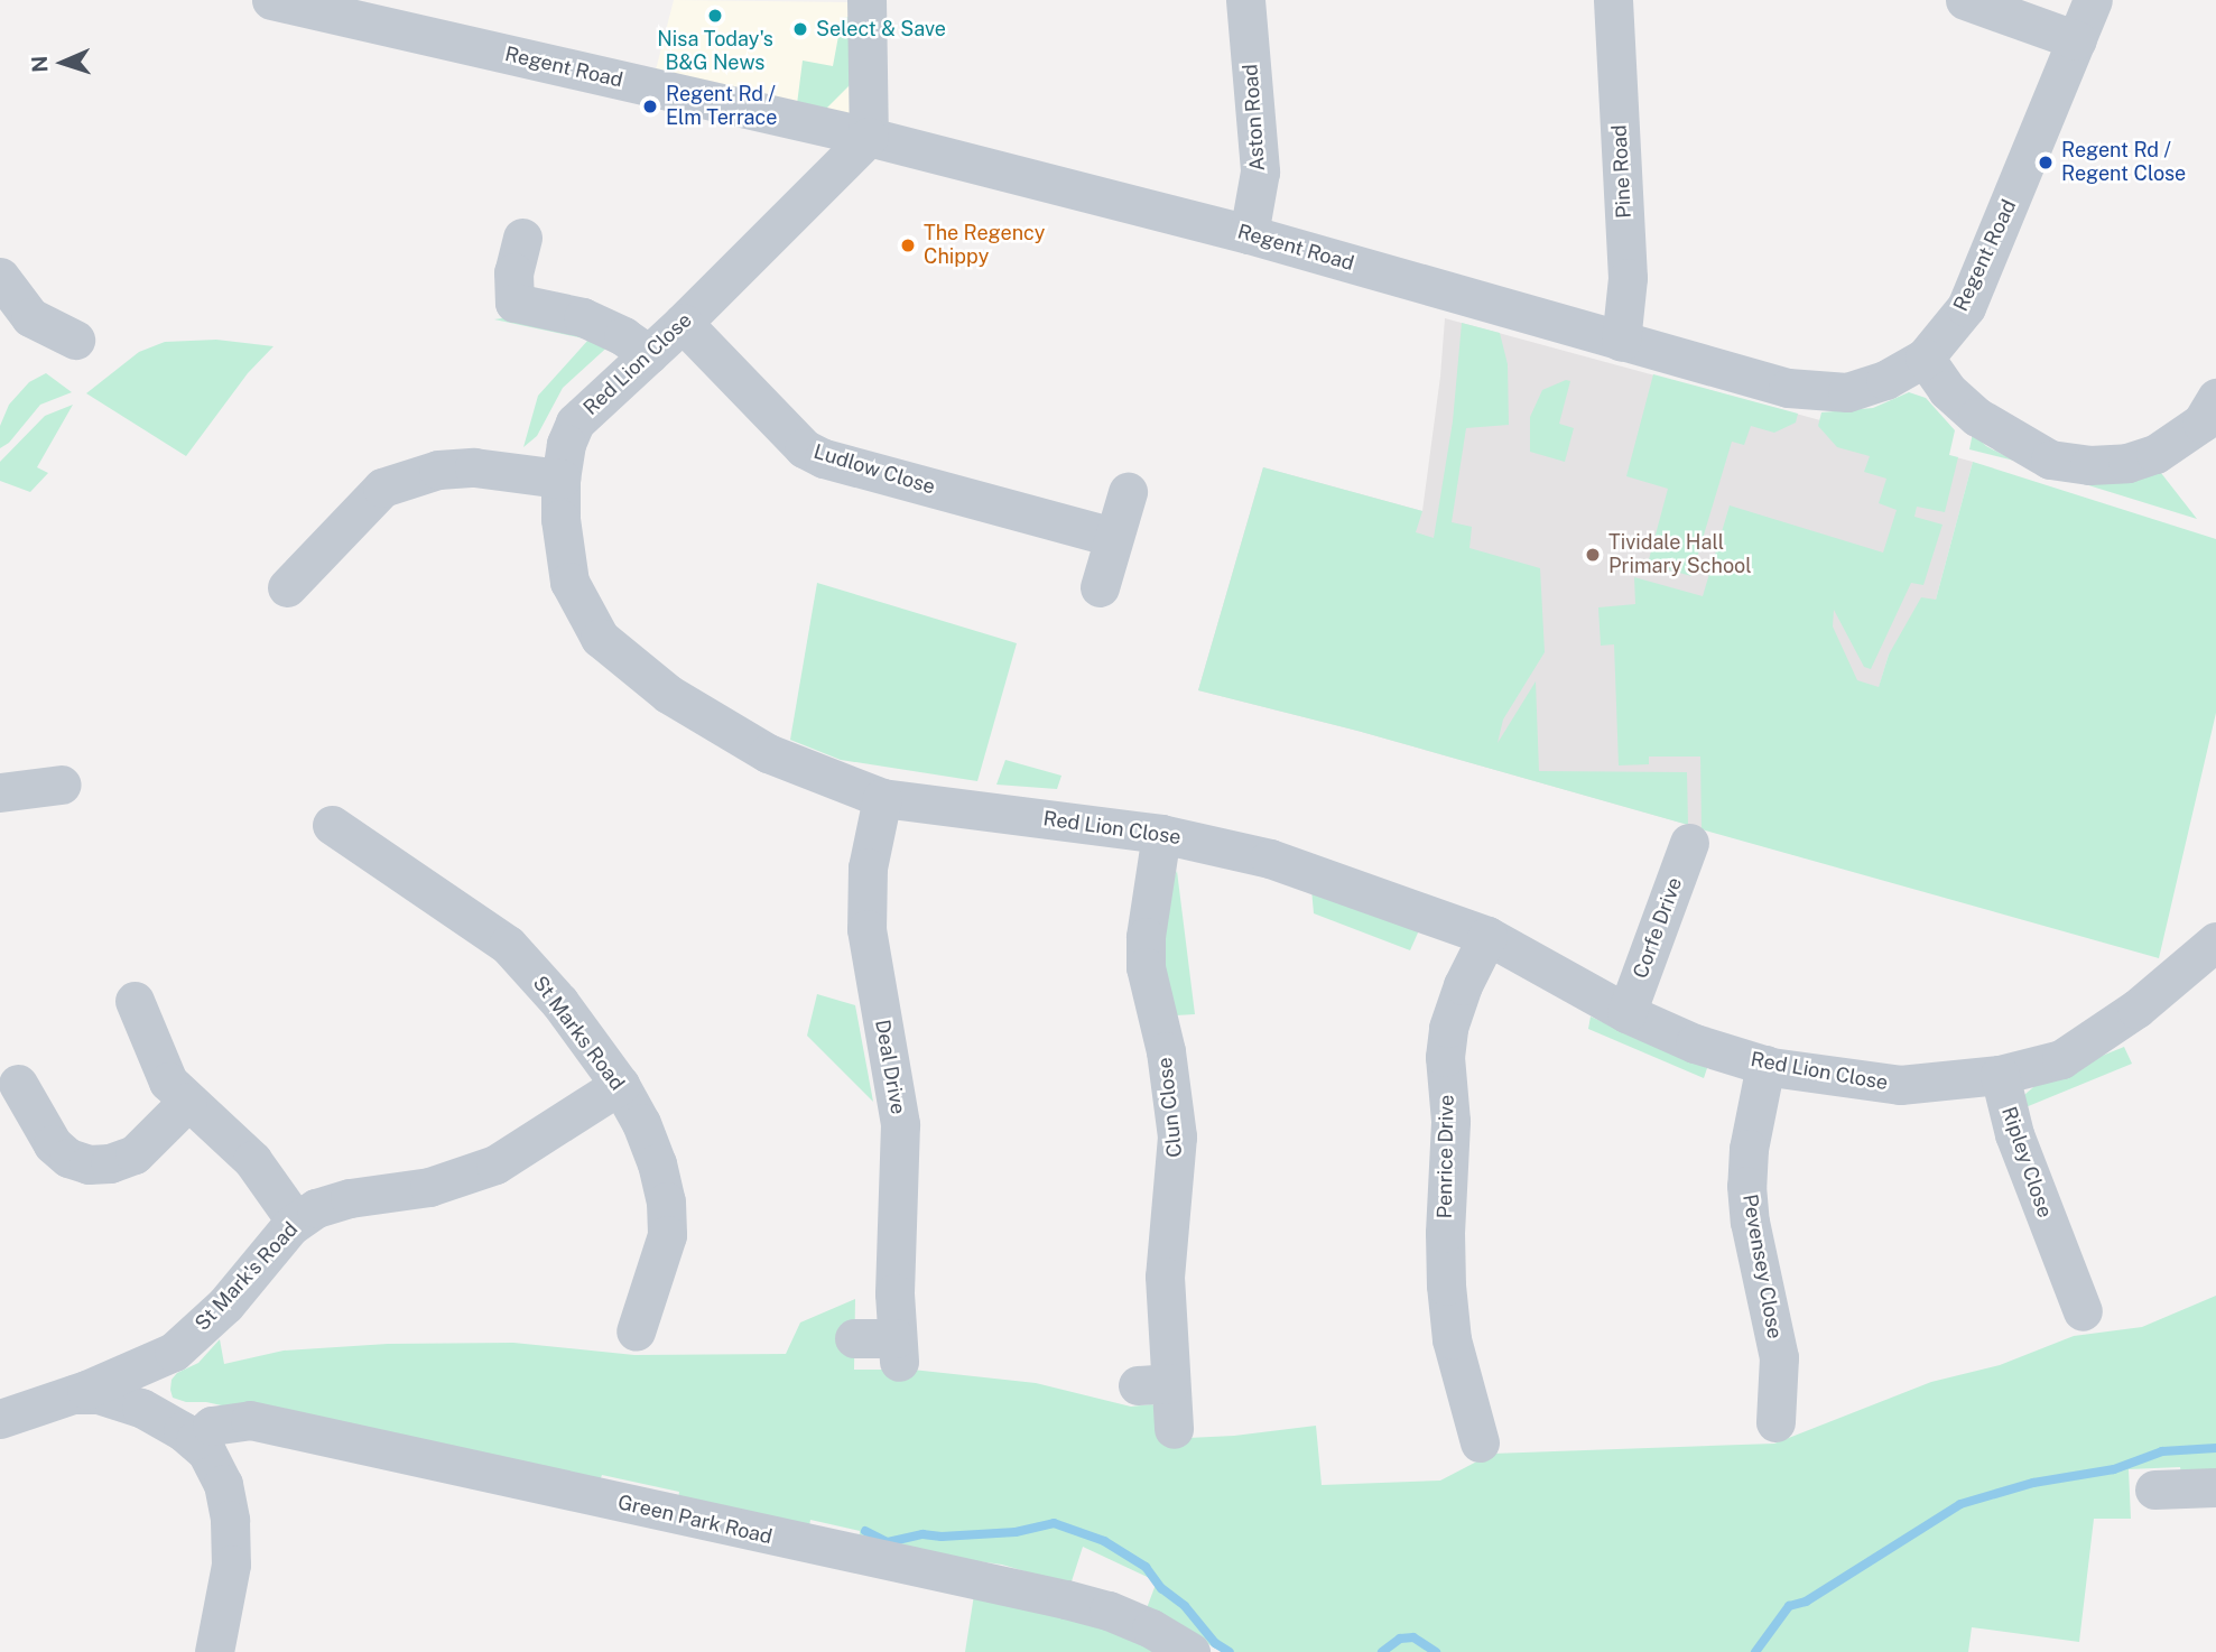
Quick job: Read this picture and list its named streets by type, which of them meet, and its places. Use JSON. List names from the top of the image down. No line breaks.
{"streets":{"street":["Regent Road","Aston Road","Pine Road","Red Lion Close","Ludlow Close","Corfe Drive","St Marks Road","Deal Drive","Clun Close","Penrice Drive","Ripley Close","Pevensey Close","St Mark's Road","Green Park Road"]},"crossings":[["Regent Road","Aston Road"],["Regent Road","Pine Road"],["Regent Road","Red Lion Close"],["Red Lion Close","Ludlow Close"],["Red Lion Close","Corfe Drive"],["Red Lion Close","Deal Drive"],["Red Lion Close","Clun Close"],["Red Lion Close","Penrice Drive"],["Red Lion Close","Ripley Close"],["Red Lion Close","Pevensey Close"],["St Marks Road","St Mark's Road"]],"places":["Nisa Today's B&G News","Select & Save","Regent Rd / Elm Terrace","Regent Rd / Regent Close","The Regency Chippy","Tividale Hall Primary School"],"north":"left"}
